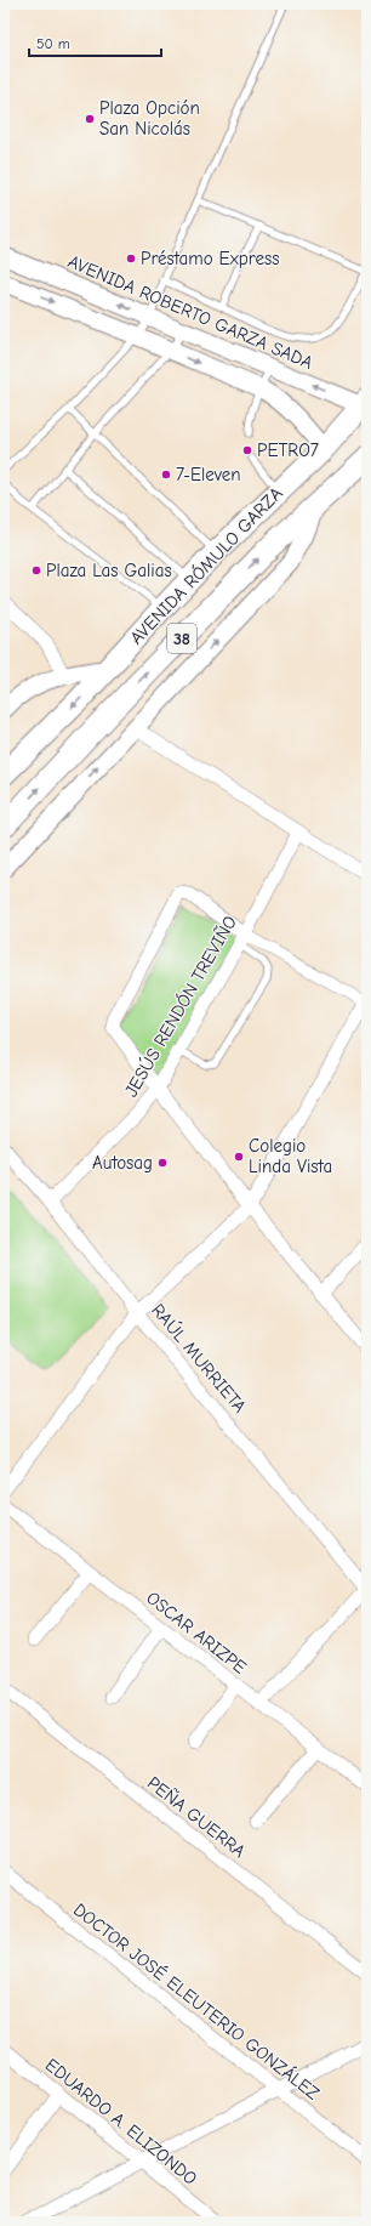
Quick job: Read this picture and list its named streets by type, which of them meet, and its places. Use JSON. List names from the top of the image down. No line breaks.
{"streets":{"main road":["AVENIDA RÓMULO GARZA","38"],"street":["AVENIDA ROBERTO GARZA SADA","JESÚS RENDÓN TREVIÑO","RAÚL MURRIETA","OSCAR ARIZPE","PEÑA GUERRA","DOCTOR JOSÉ ELEUTERIO GONZÁLEZ","EDUARDO A. ELIZONDO"]},"crossings":[["AVENIDA ROBERTO GARZA SADA","AVENIDA RÓMULO GARZA"],["JESÚS RENDÓN TREVIÑO","RAÚL MURRIETA"]],"places":["Plaza Opción San Nicolás","Préstamo Express","PETRO7","7-Eleven","Plaza Las Galias","Colegio Linda Vista","Autosag"],"scale_bar":"50 m"}
